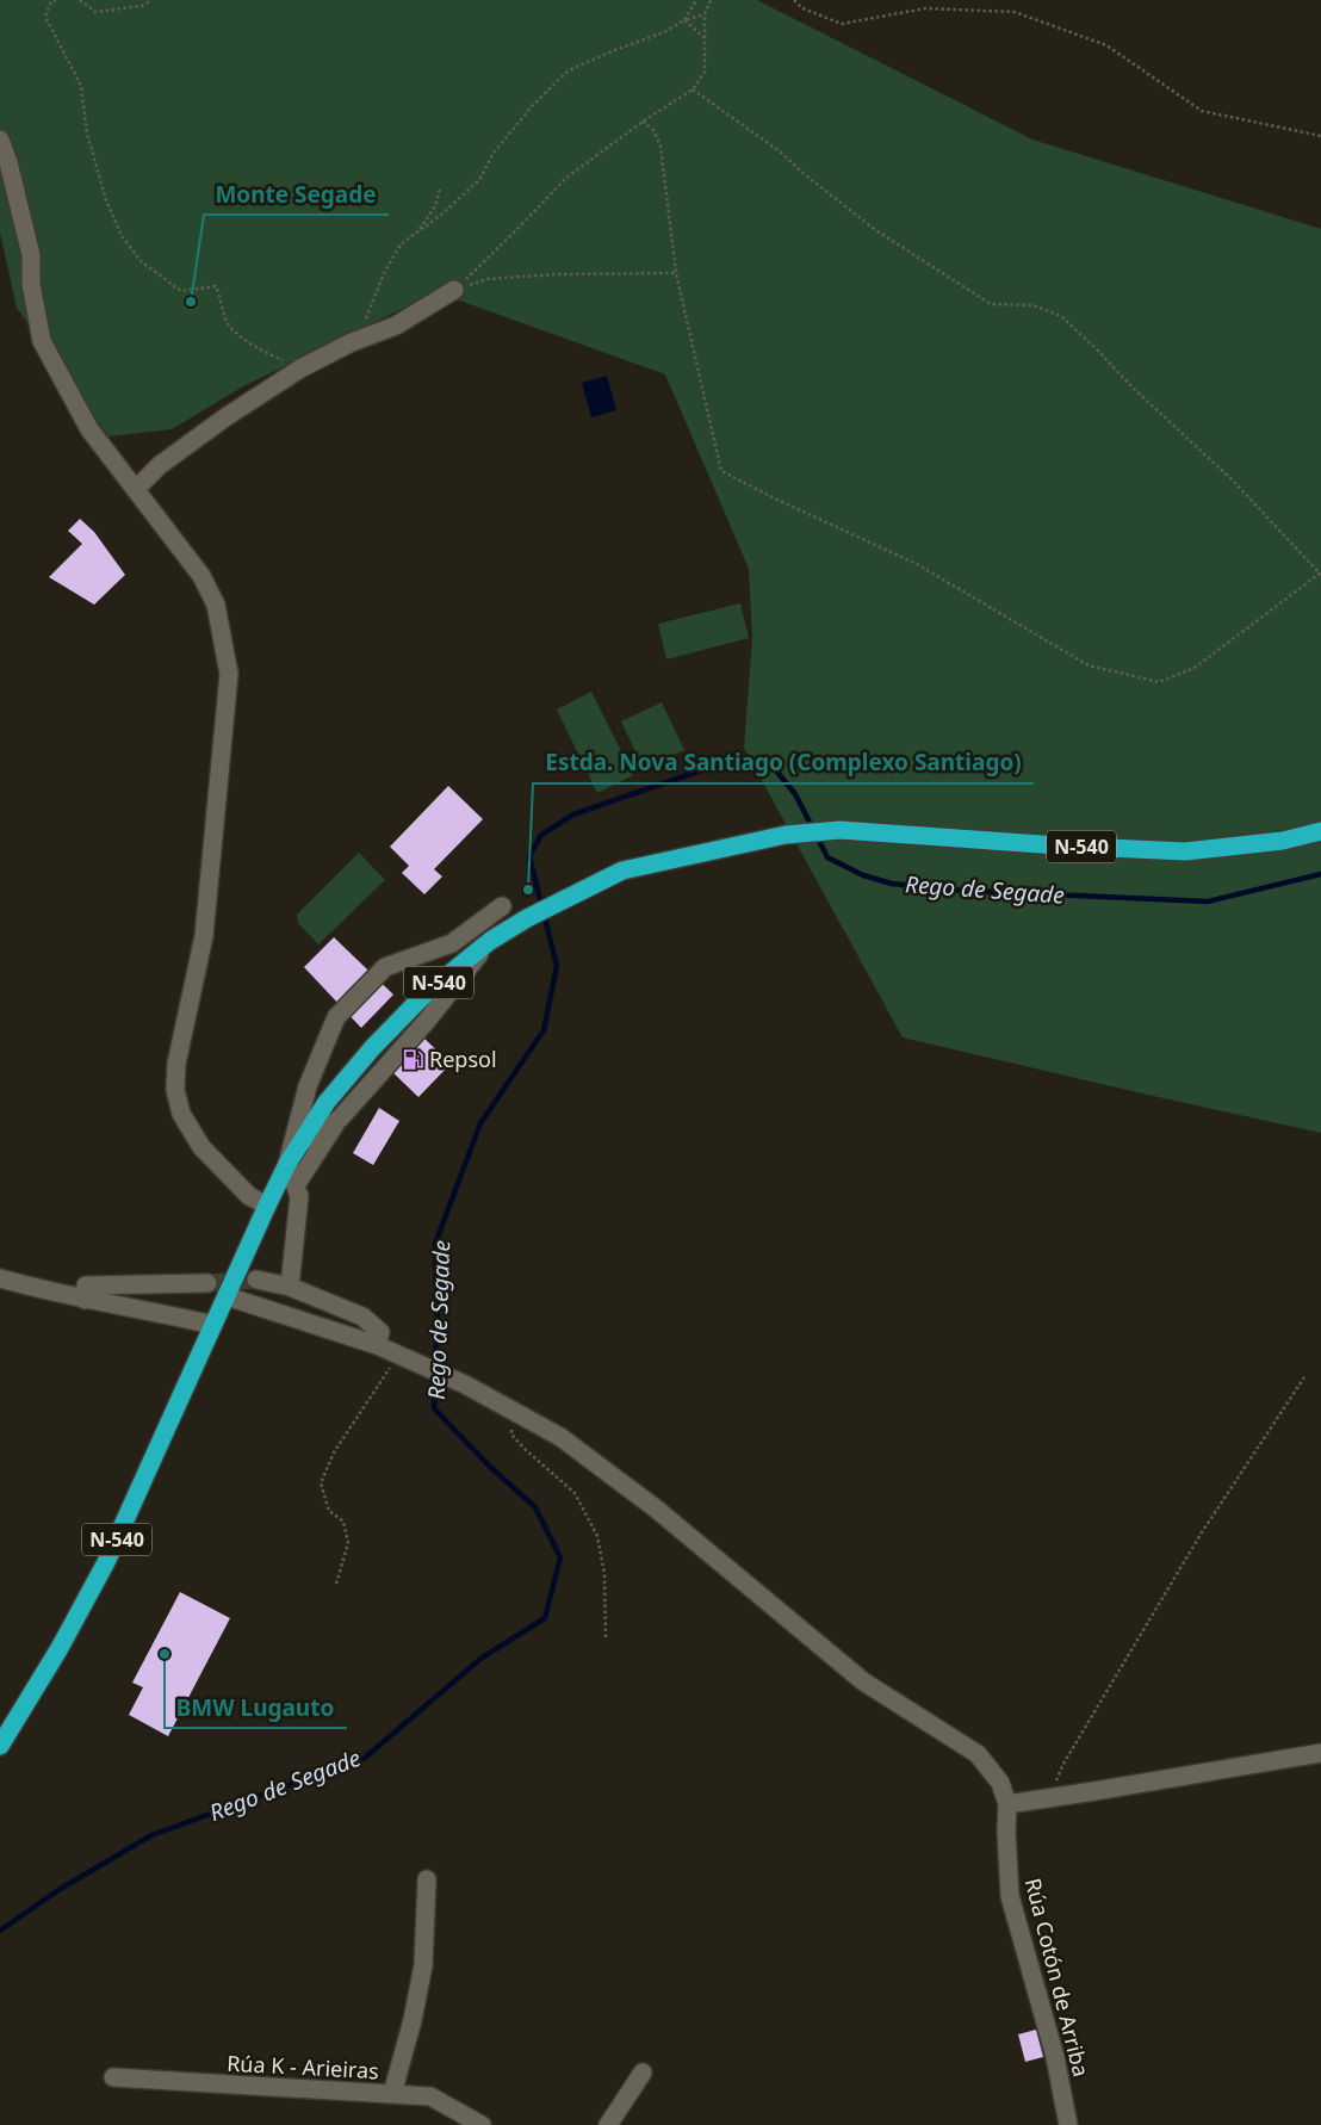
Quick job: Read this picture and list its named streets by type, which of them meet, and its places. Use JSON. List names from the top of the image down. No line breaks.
{"streets":{"highway":["N-540"],"street":["Rúa Cotón de Arriba","Rúa K - Arieiras"]},"water":["Rego de Segade"],"places":{"other":["Monte Segade","Estda. Nova Santiago (Complexo Santiago)","BMW Lugauto"],"fuel station":["Repsol"]}}
